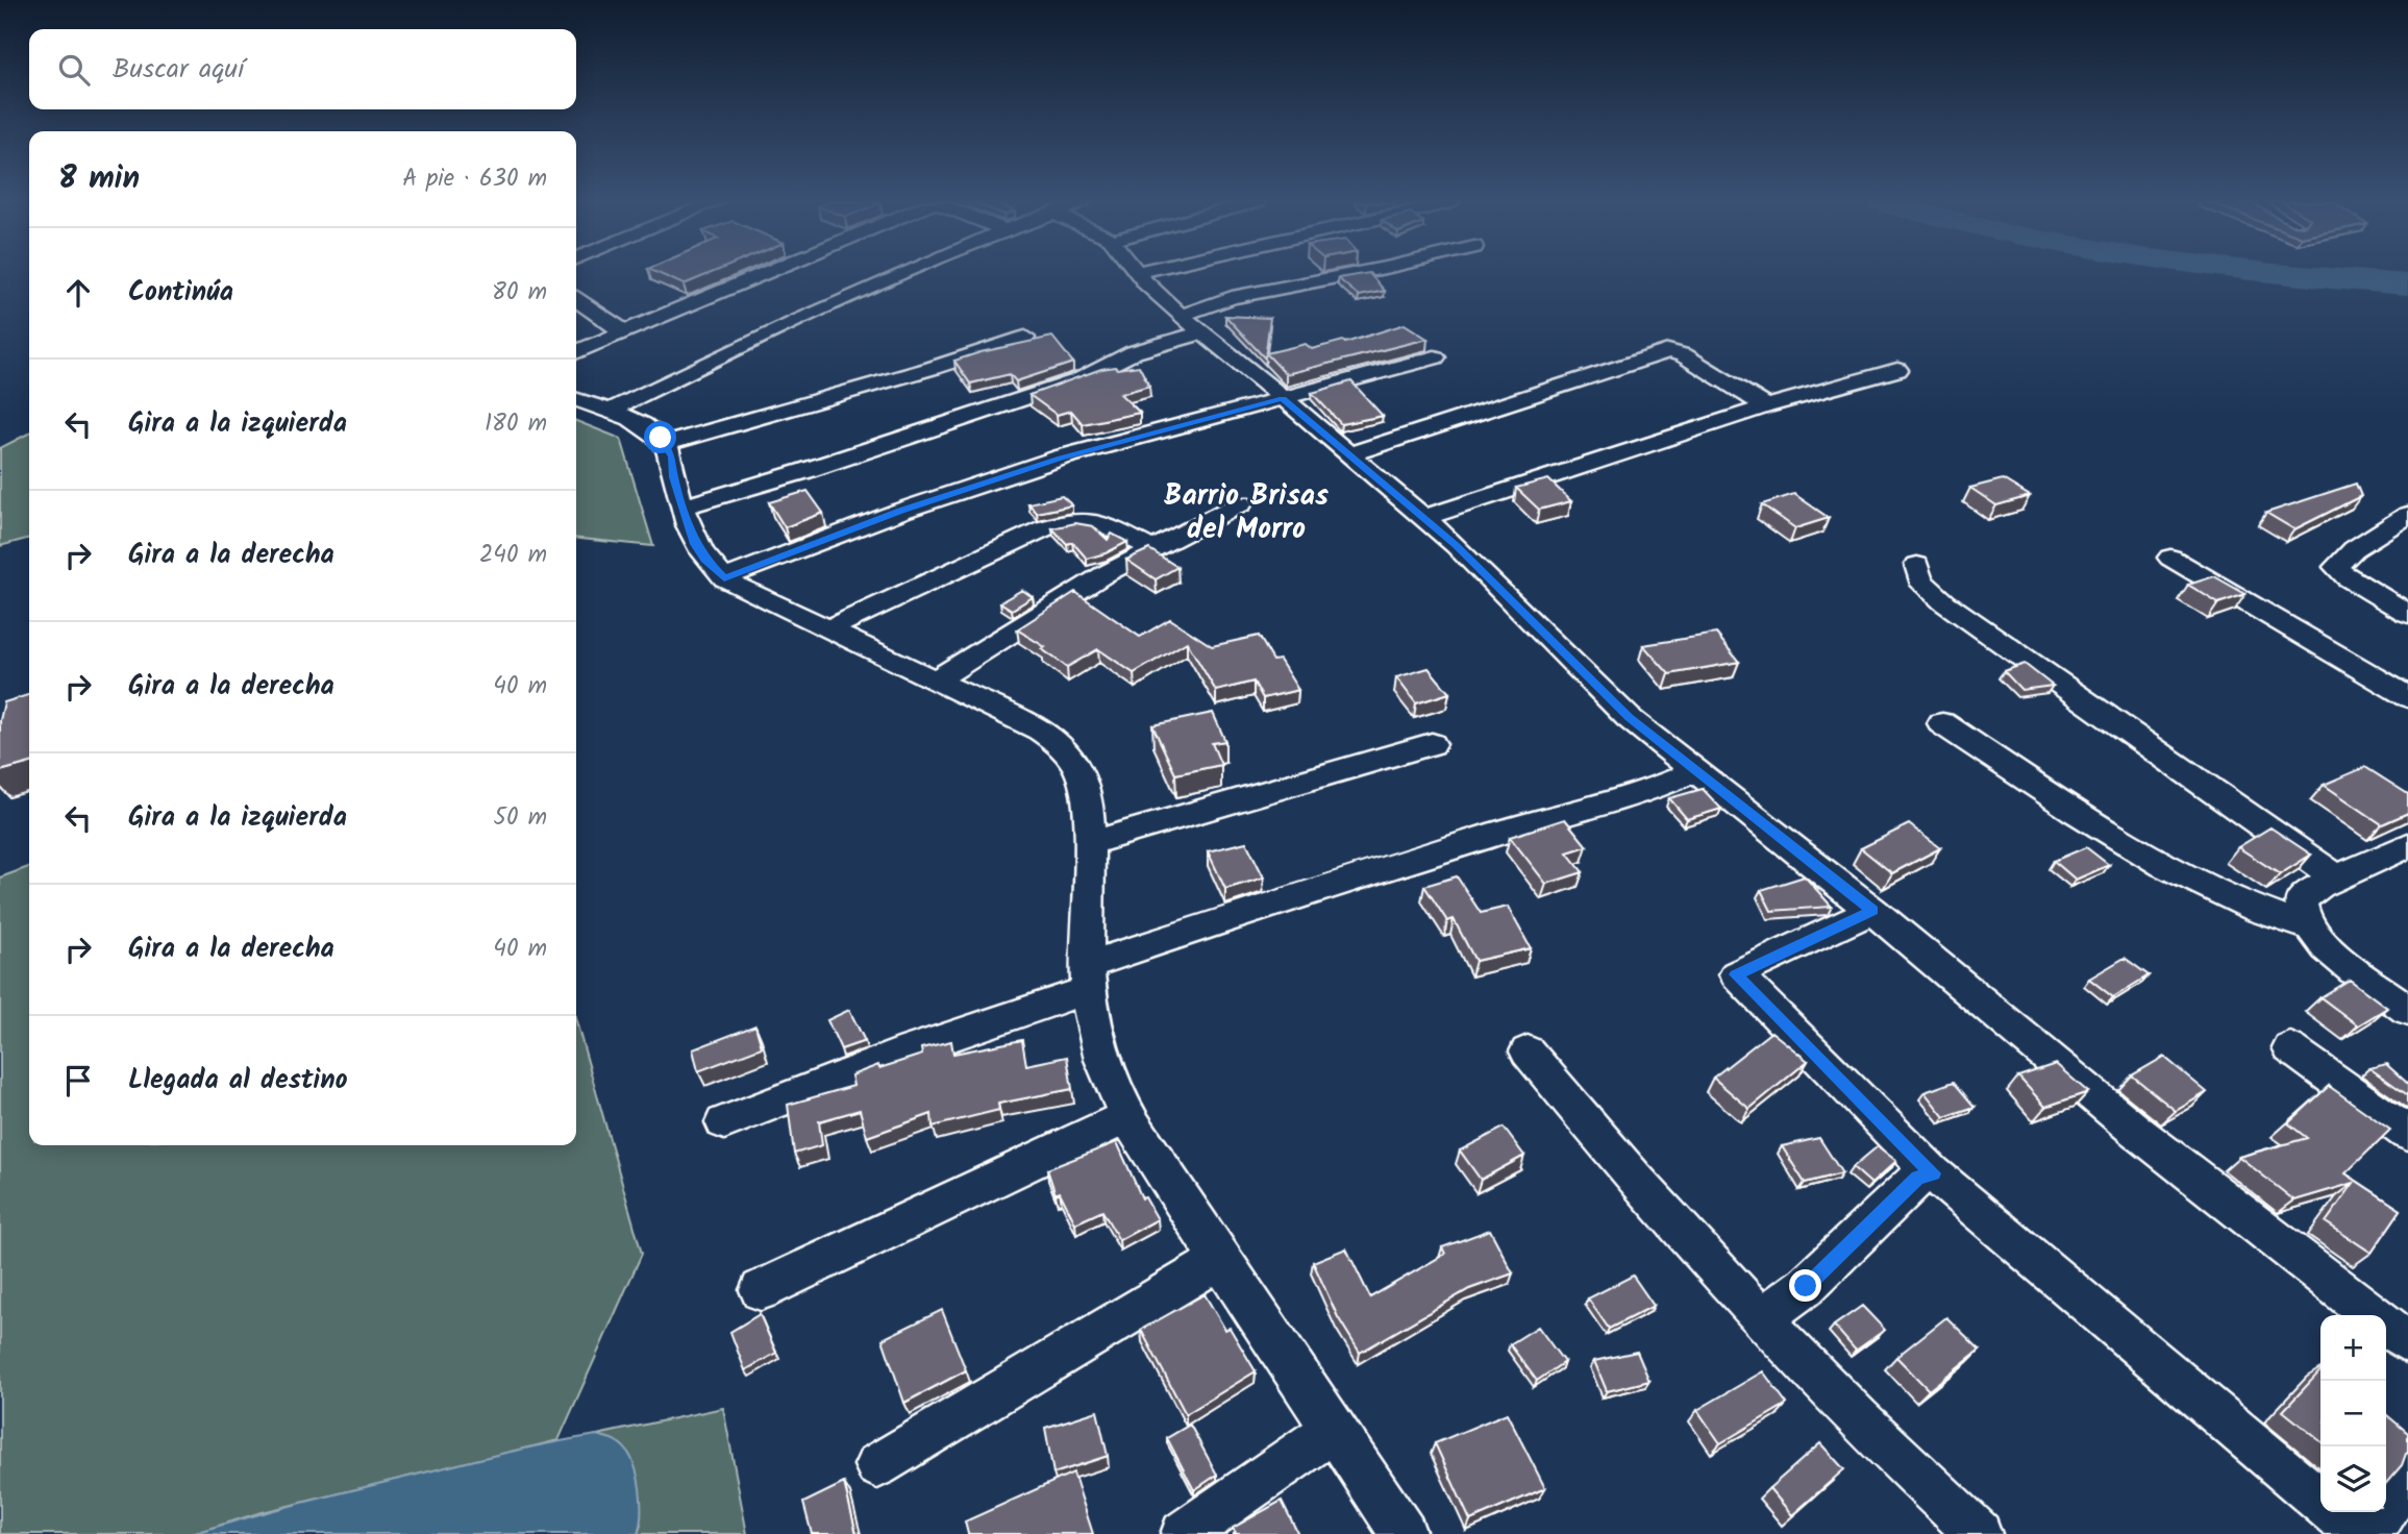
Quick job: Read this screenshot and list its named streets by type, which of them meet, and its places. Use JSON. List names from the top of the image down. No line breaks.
{"districts":["Barrio Brisas del Morro"],"page":{"search":"Buscar aquí","heading":["8 min","A pie · 630 m"],"list":[["Continúa","80 m"],["Gira a la izquierda","180 m"],["Gira a la derecha","240 m"],["Gira a la derecha","40 m"],["Gira a la izquierda","50 m"],["Gira a la derecha","40 m"],"Llegada al destino"],"map_buttons":["+","−"]}}
